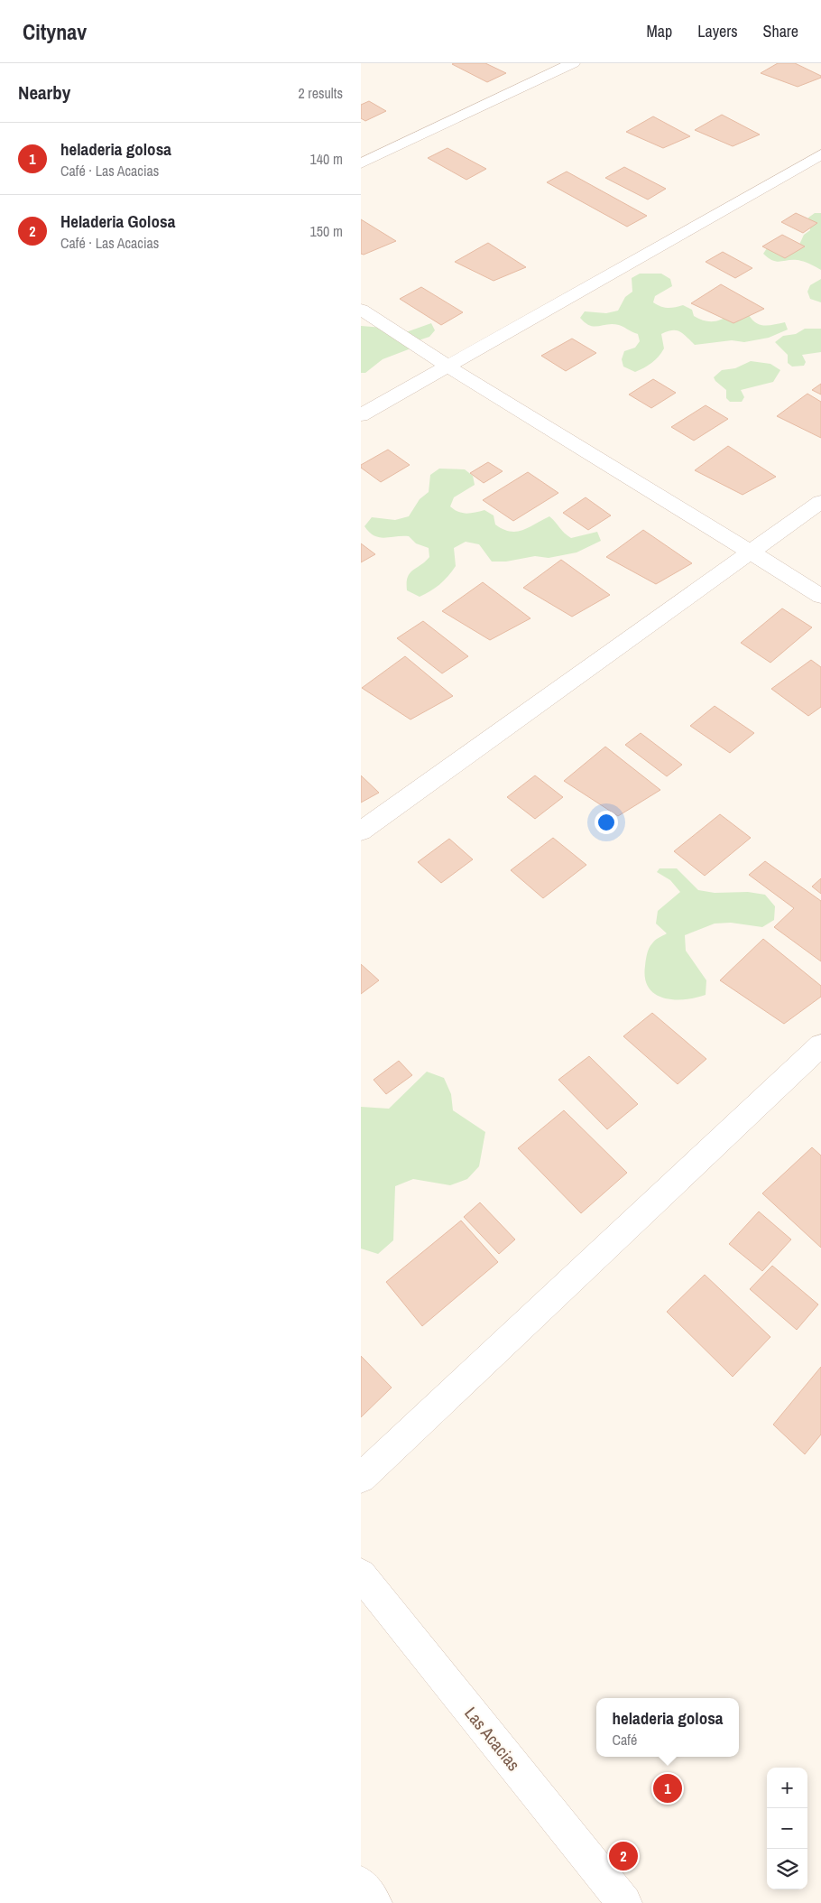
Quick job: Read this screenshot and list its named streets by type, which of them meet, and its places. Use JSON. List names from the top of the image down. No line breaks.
{"streets":{"street":["Las Acacias"]},"page":{"header":"Citynav","nav":["Map","Layers","Share"],"heading":["Nearby","2 results"],"list":[{"mark":"1","name":"heladeria golosa","note":"Café · Las Acacias","value":"140 m"},{"mark":"2","name":"Heladeria Golosa","note":"Café · Las Acacias","value":"150 m"}],"popup":["heladeria golosa","Café"],"map_buttons":["+","−"],"pins":["1","2"]}}
